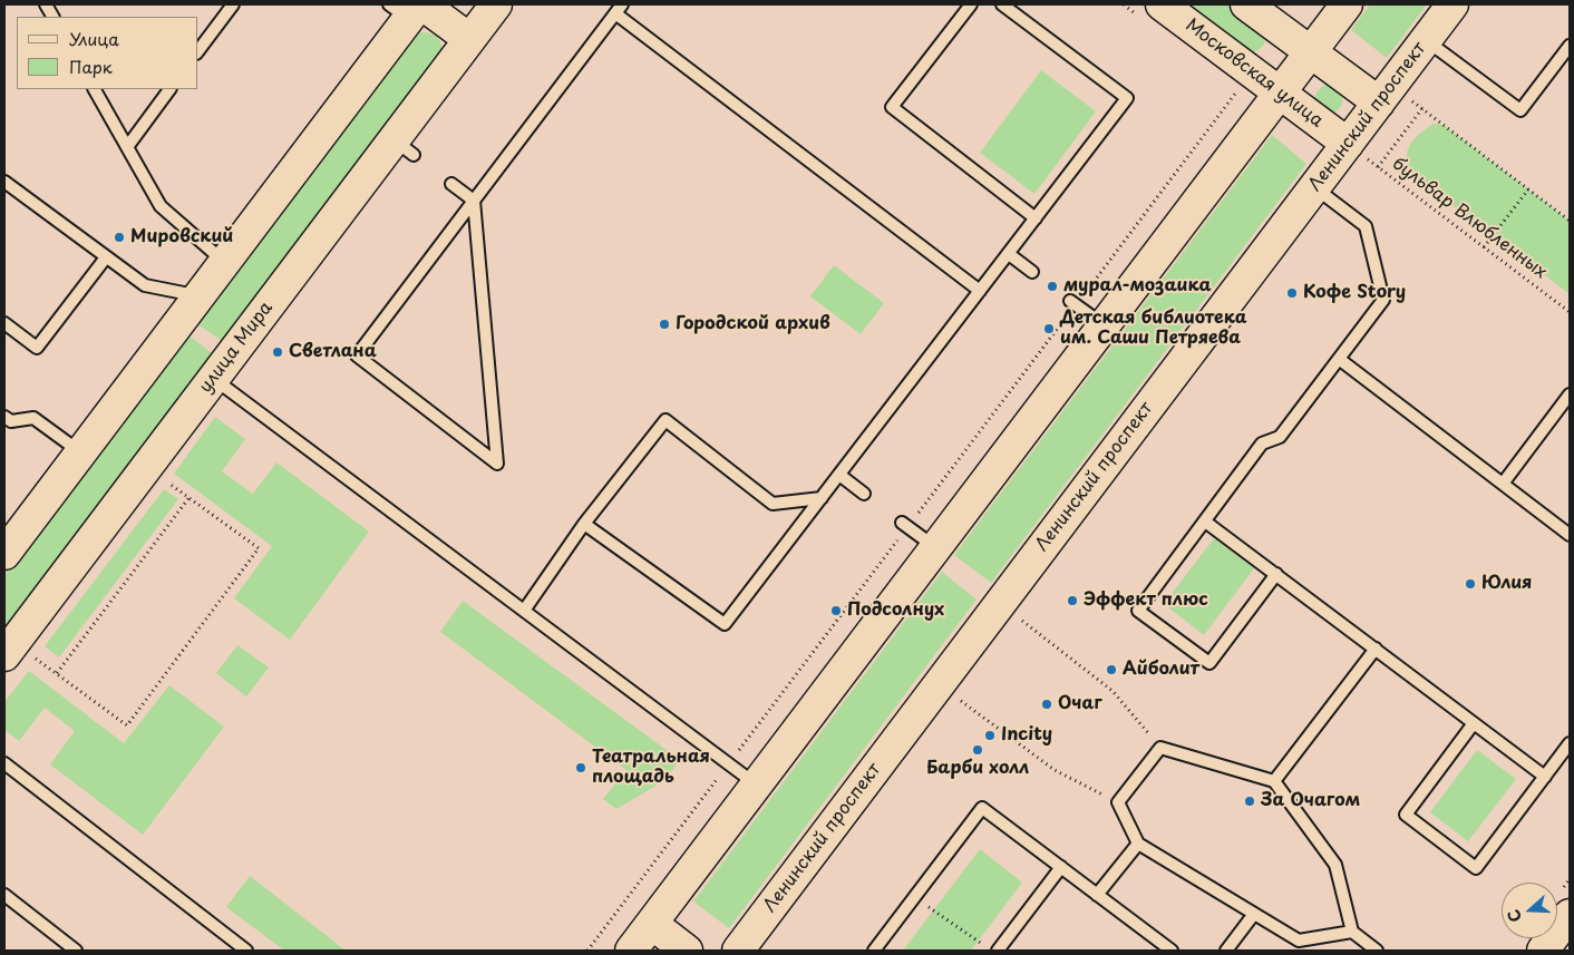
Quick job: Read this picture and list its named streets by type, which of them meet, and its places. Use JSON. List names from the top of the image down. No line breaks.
{"streets":{"main road":["Московская улица","Ленинский проспект","улица Мира"],"path":["бульвар Влюбленных"]},"crossings":[["Московская улица","Ленинский проспект"],["Московская улица","бульвар Влюбленных"],["Ленинский проспект","бульвар Влюбленных"]],"places":["Мировский","мурал-мозаика","Кофе Story","Городской архив","Детская библиотека им. Саши Петряева","Светлана","Юлия","Эффект плюс","Подсолнух","Айболит","Очаг","Incity","Барби холл","Театральная площадь","За Очагом"],"legend":["Улица","Парк"],"north":"left"}
